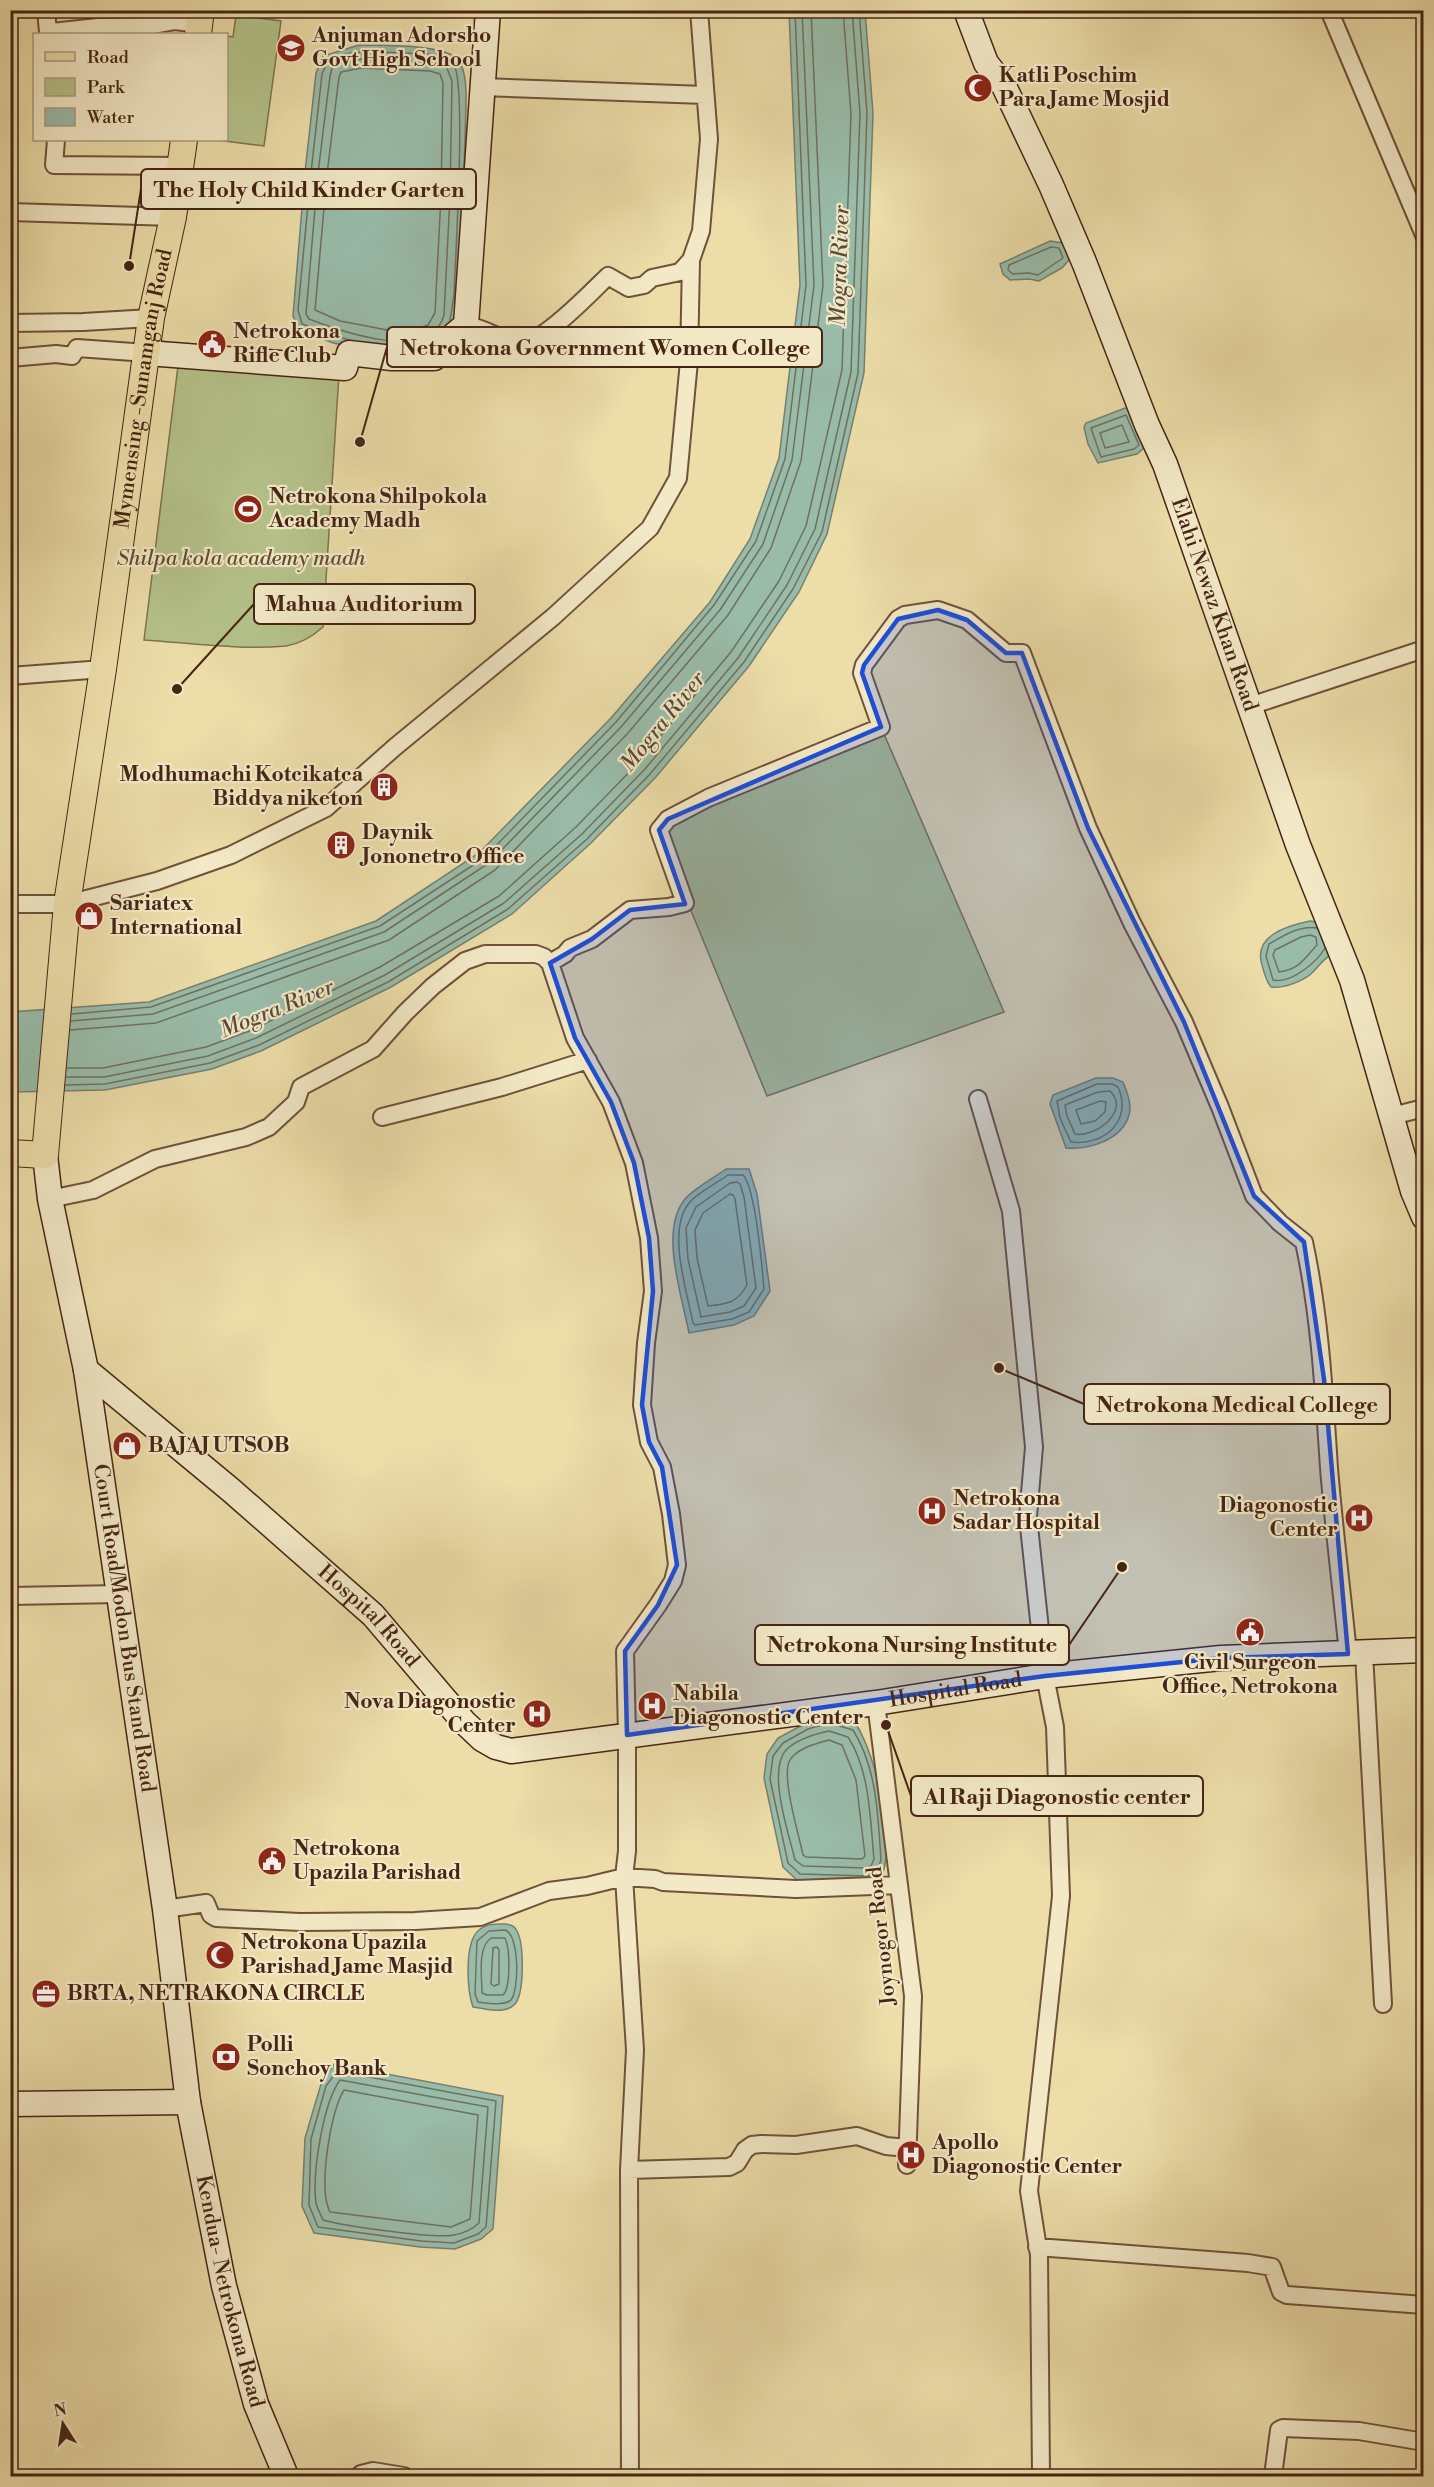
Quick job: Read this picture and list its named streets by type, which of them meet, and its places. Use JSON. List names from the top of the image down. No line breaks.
{"streets":{"main road":["Mymensing -Sunamganj Road"],"street":["Elahi Newaz Khan Road","Hospital Road","Court Road/Modon Bus Stand Road","Joynogor Road","Kendua- Netrokona Road"]},"crossings":[["Mymensing -Sunamganj Road","Court Road/Modon Bus Stand Road"],["Hospital Road","Court Road/Modon Bus Stand Road"],["Hospital Road","Joynogor Road"],["Court Road/Modon Bus Stand Road","Kendua- Netrokona Road"]],"water":["Mogra River"],"parks":["Shilpa kola academy madh"],"places":{"school or university":["Anjuman Adorsho Govt High School"],"mosque":["Katli Poschim Para Jame Mosjid","Netrokona Upazila Parishad Jame Masjid"],"other":["The Holy Child Kinder Garten","Netrokona Government Women College","Mahua Auditorium","Netrokona Medical College","Netrokona Nursing Institute","Al Raji Diagonostic center"],"public building":["Netrokona Rifle Club","Civil Surgeon Office, Netrokona","Netrokona Upazila Parishad"],"sports":["Netrokona Shilpokola Academy Madh"],"building":["Modhumachi Kotcikatca Biddya niketon","Daynik Jononetro Office"],"shop":["Sariatex International","BAJAJ UTSOB"],"hospital":["Netrokona Sadar Hospital","Diagonostic Center","Nabila Diagonostic Center","Nova Diagonostic Center","Apollo Diagonostic Center"],"office":["BRTA, NETRAKONA CIRCLE"],"bank":["Polli Sonchoy Bank"]},"legend":["Road","Park","Water"],"north":"top"}
